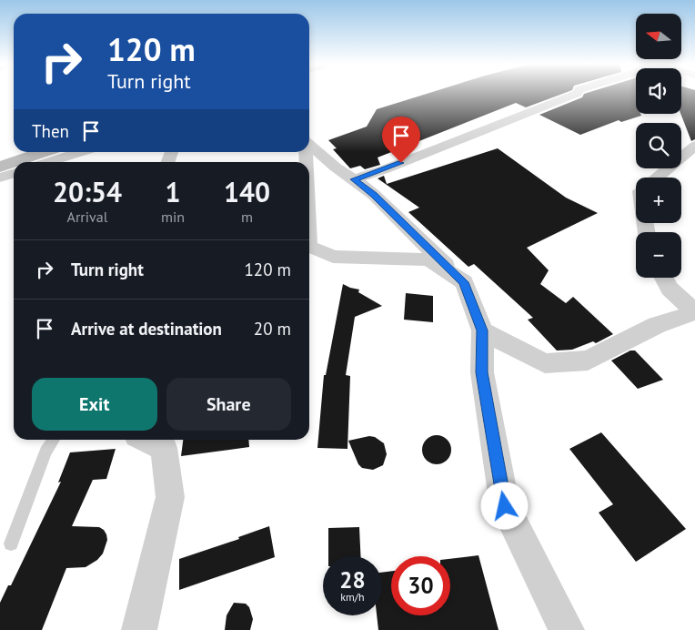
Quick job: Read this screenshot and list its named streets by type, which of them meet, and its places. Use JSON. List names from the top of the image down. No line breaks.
{"north":"left","page":{"map_buttons":["+","−"],"turn":["120 m","Turn right"],"then":"Then","eta":["20:54","Arrival","1","min","140","m"],"list":[{"name":"Turn right","value":"120 m"},{"name":"Arrive at destination","value":"20 m"}],"buttons":["Exit","Share"],"speed":"28 km/h","limit":"30"}}
